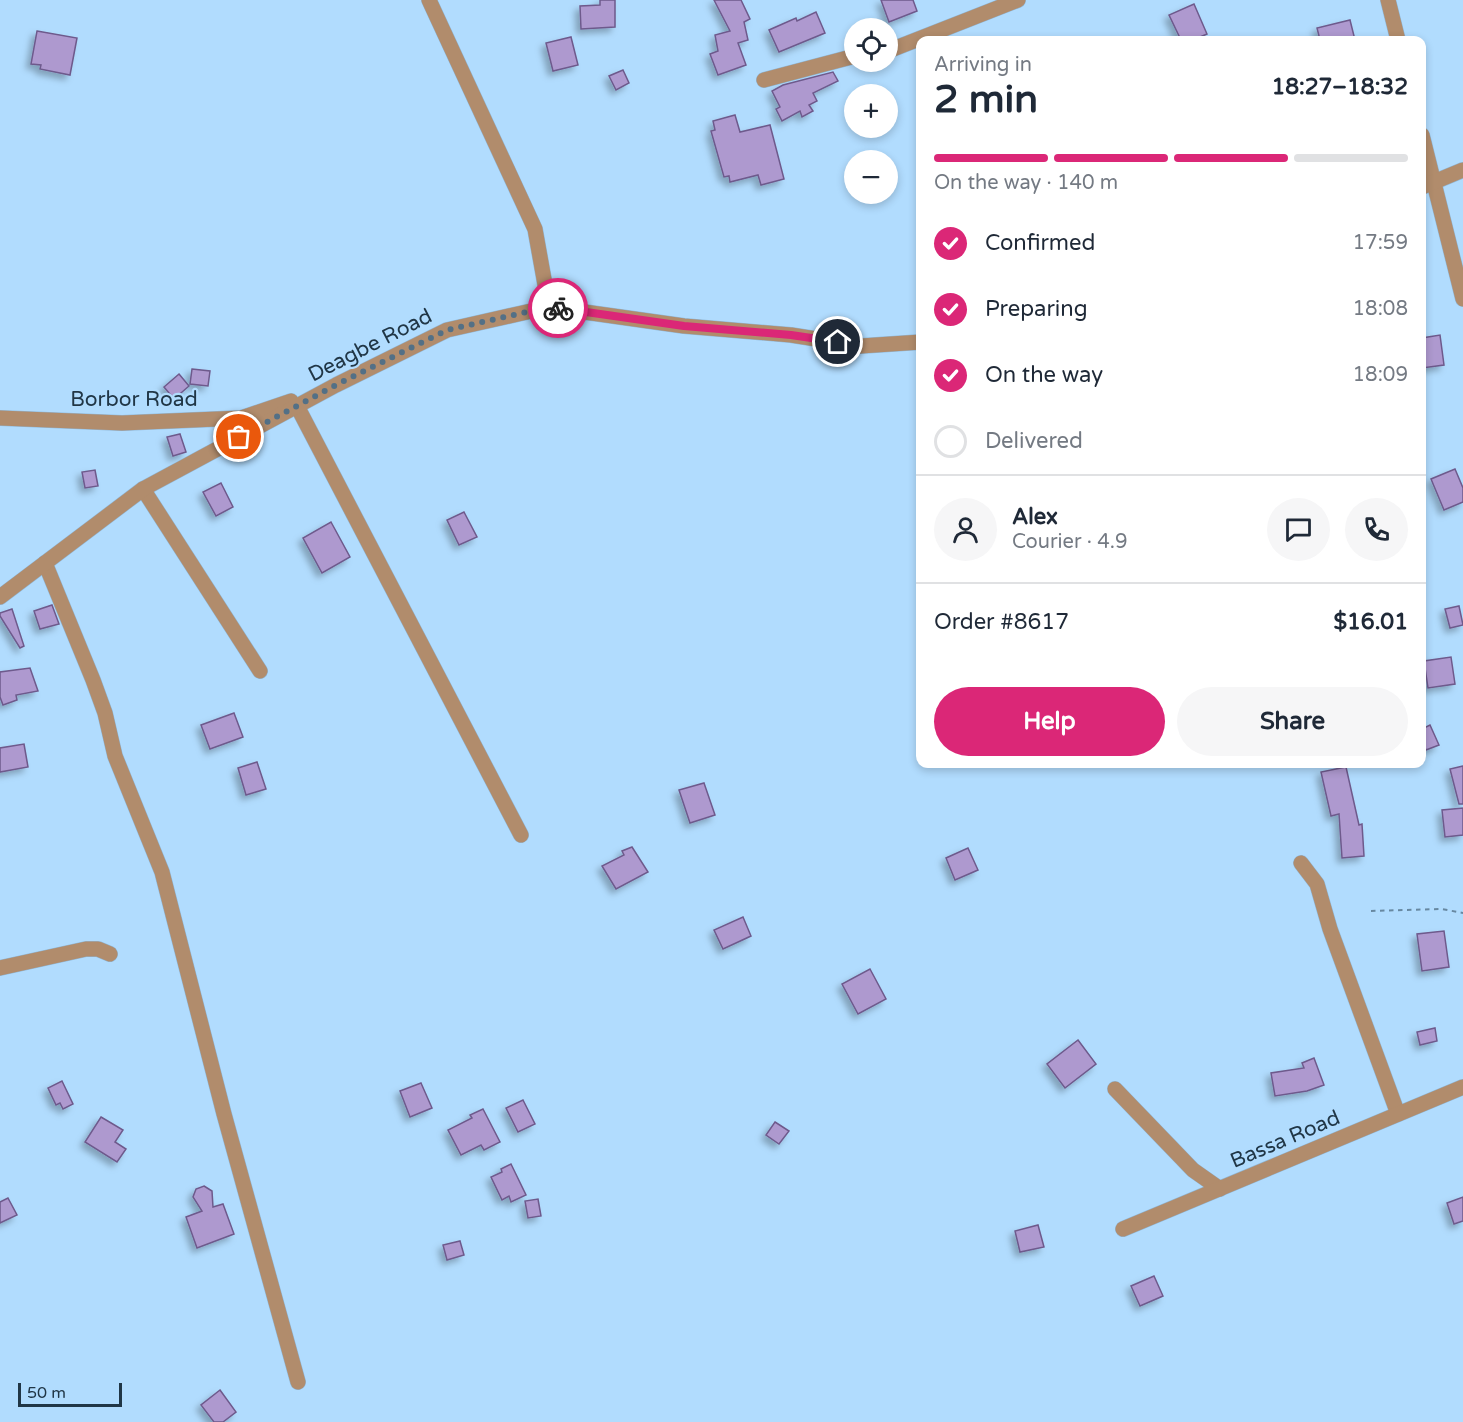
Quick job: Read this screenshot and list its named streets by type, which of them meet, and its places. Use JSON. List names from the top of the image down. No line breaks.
{"streets":{"street":["Deagbe Road","Borbor Road","Bassa Road"]},"crossings":[["Deagbe Road","Borbor Road"]],"scale_bar":"50 m","page":{"map_buttons":["+","−"],"heading":["2 min","Arriving in","18:27–18:32"],"panel":["Alex","Courier · 4.9","Order #8617","$16.01"],"bar":"On the way · 140 m","list":[["Confirmed","17:59"],["Preparing","18:08"],["On the way","18:09"],"Delivered"],"buttons":["Help","Share"],"scale":"50 m"}}
